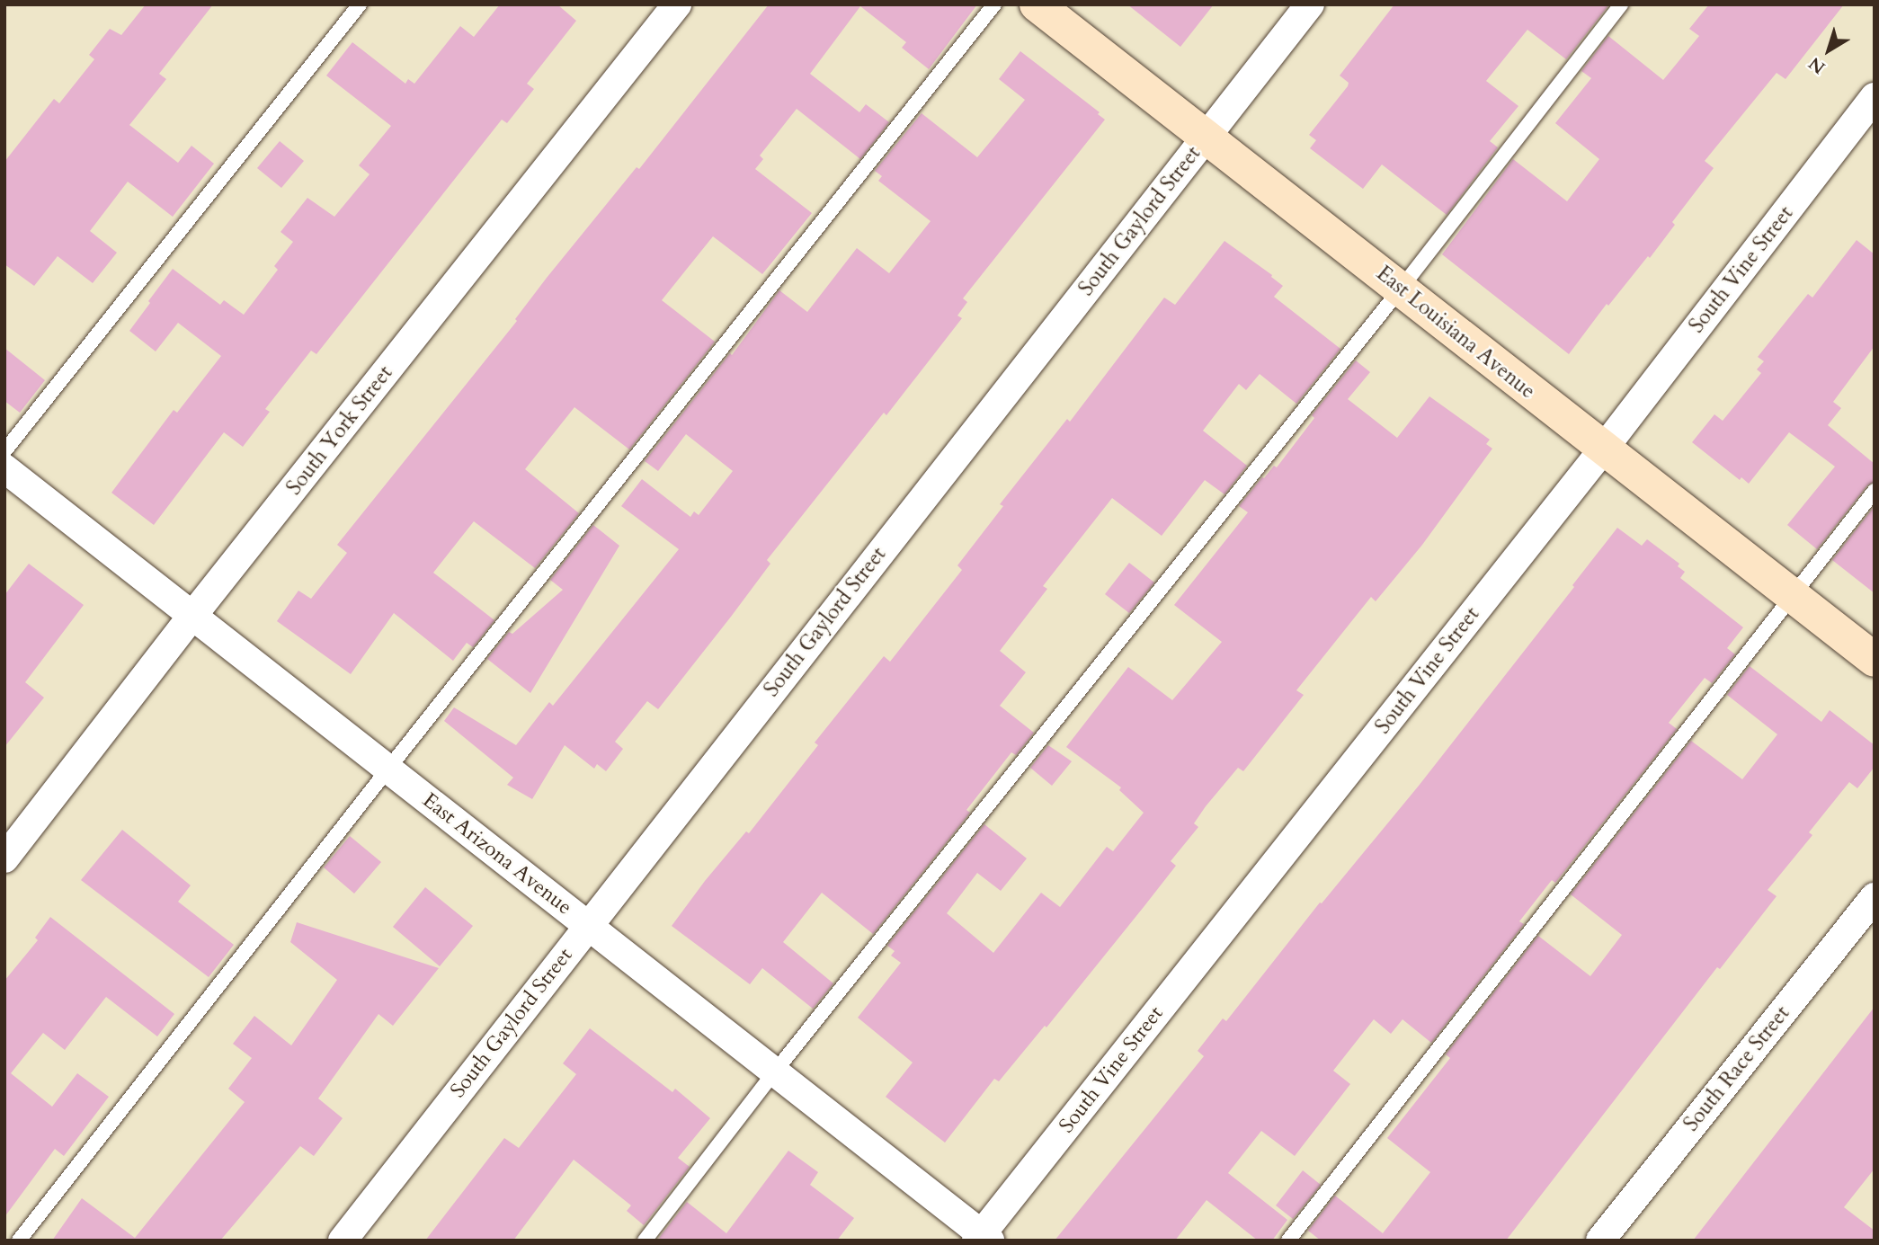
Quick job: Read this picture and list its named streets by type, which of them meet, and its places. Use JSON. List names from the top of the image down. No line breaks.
{"streets":{"street":["South Gaylord Street","South Vine Street","East Louisiana Avenue","South York Street","East Arizona Avenue","South Race Street"]},"crossings":[["South Gaylord Street","East Louisiana Avenue"],["South Gaylord Street","East Arizona Avenue"],["South Vine Street","East Louisiana Avenue"],["South Vine Street","East Arizona Avenue"],["South York Street","East Arizona Avenue"]],"north":"bottom left"}
